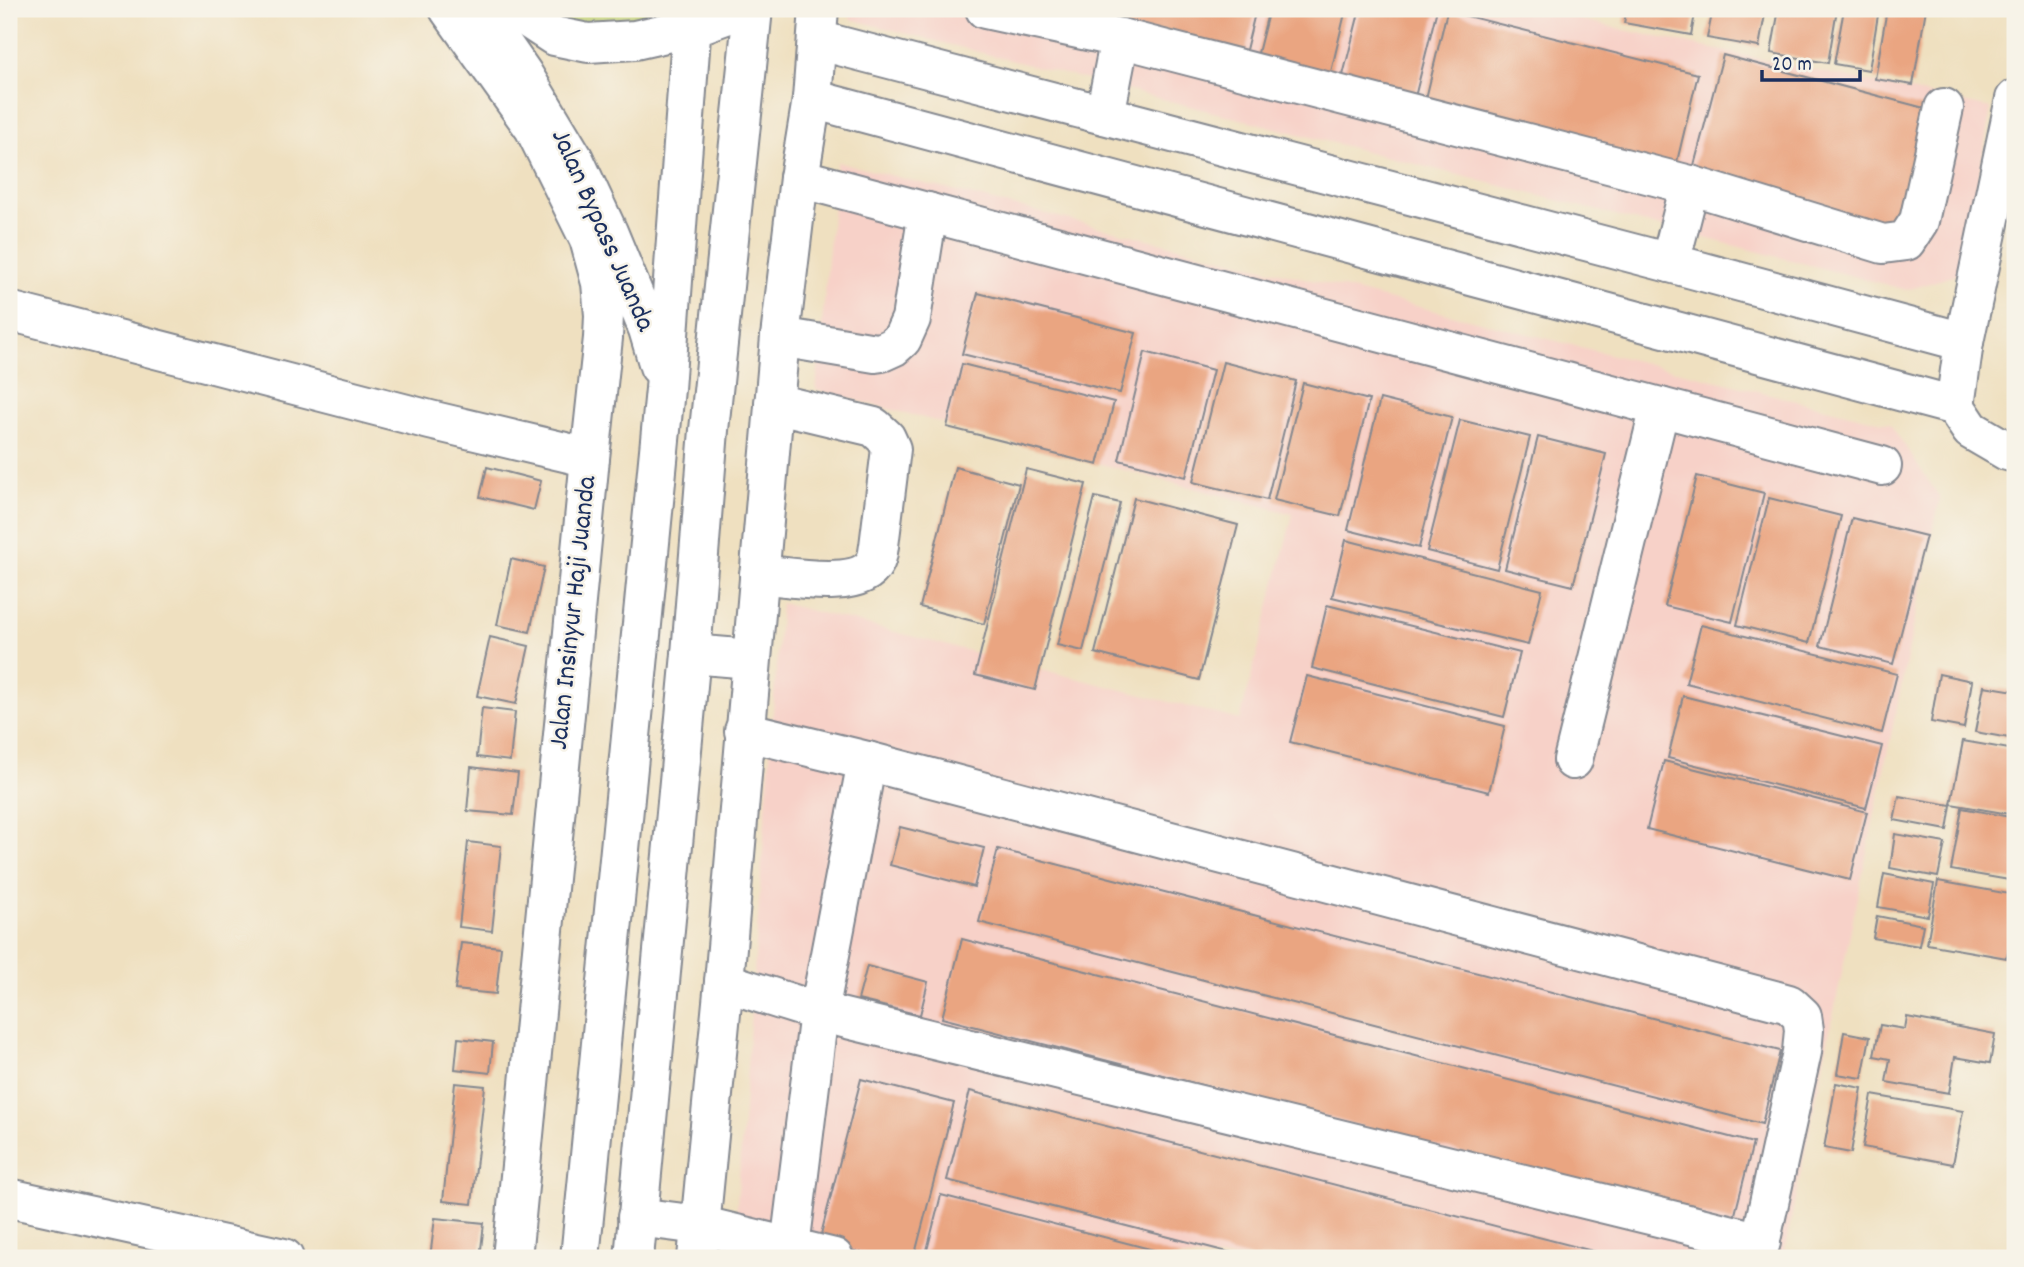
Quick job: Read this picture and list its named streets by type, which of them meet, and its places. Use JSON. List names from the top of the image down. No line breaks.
{"streets":{"main road":["Jalan Bypass Juanda","Jalan Insinyur Haji Juanda"]},"scale_bar":"20 m"}
